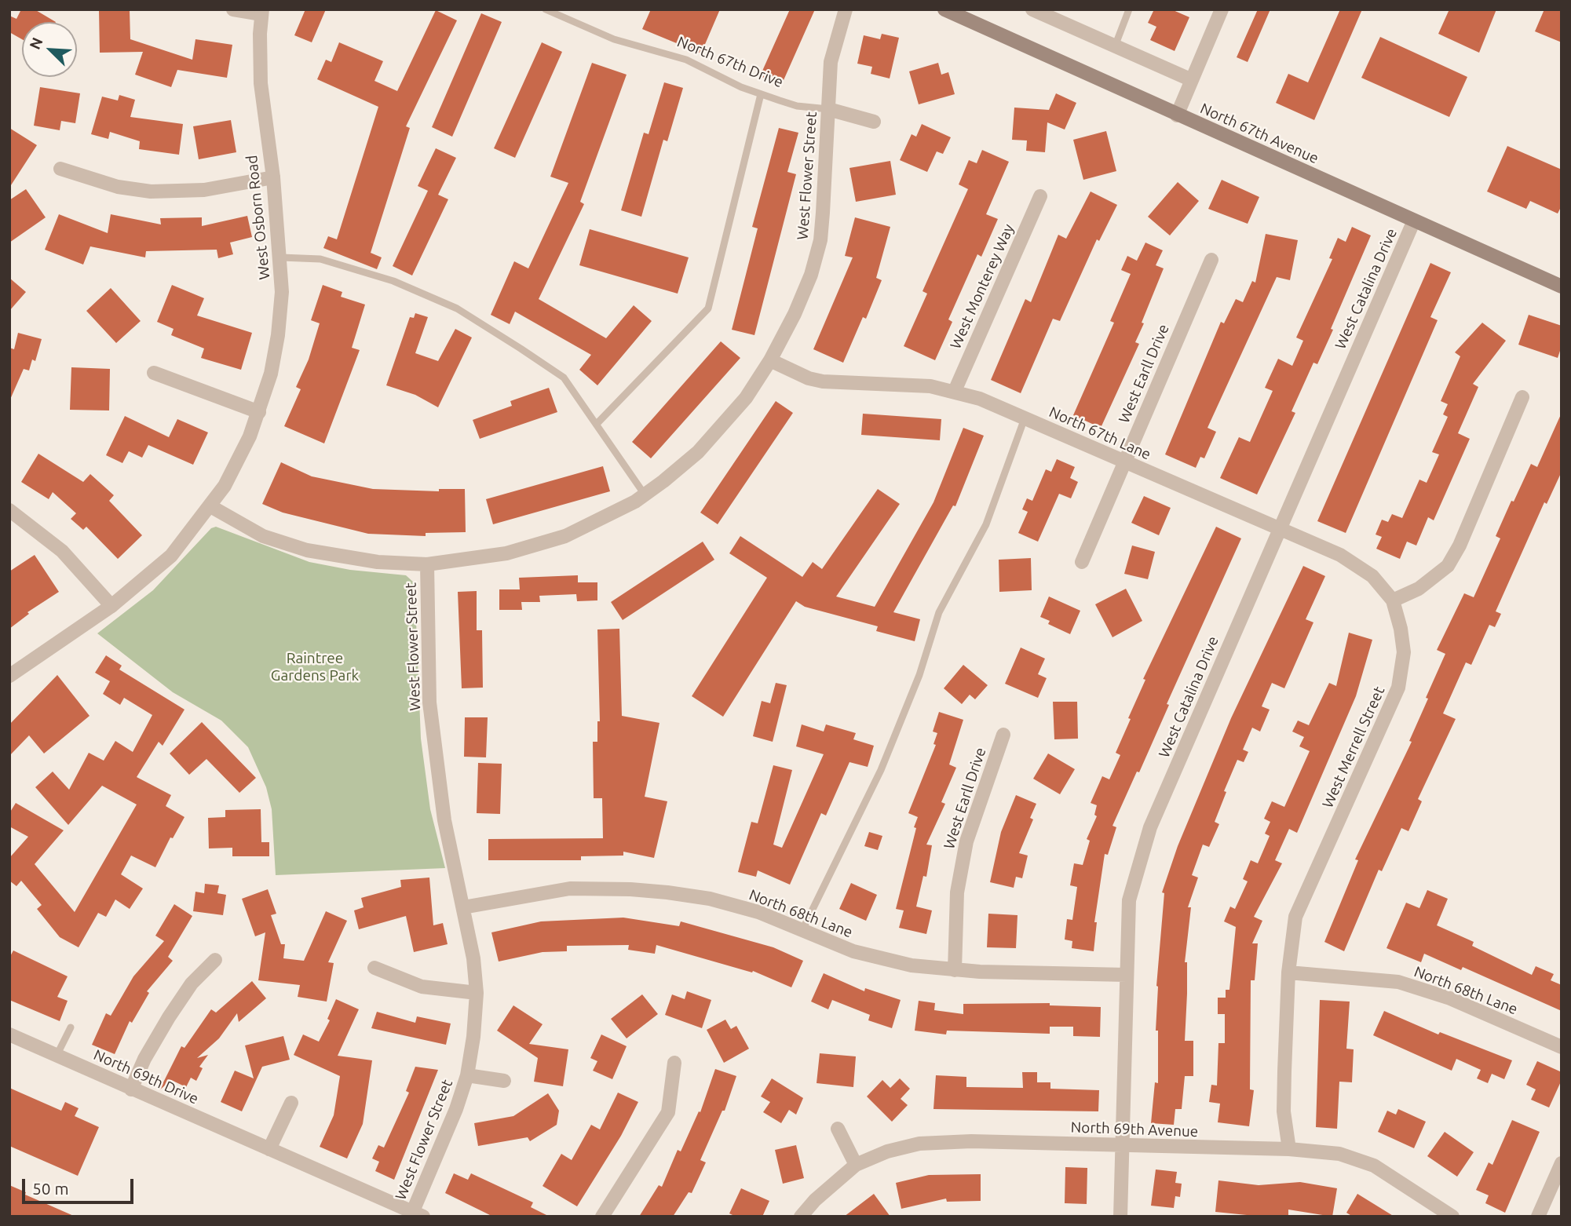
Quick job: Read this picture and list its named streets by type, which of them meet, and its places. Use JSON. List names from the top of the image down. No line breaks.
{"streets":{"main road":["North 67th Avenue"],"street":["North 67th Drive","West Flower Street","West Osborn Road","West Monterey Way","West Catalina Drive","West Earll Drive","North 67th Lane","West Merrell Street","North 68th Lane","North 69th Drive","North 69th Avenue"]},"crossings":[["North 67th Drive","West Flower Street"],["North 67th Avenue","West Catalina Drive"],["West Flower Street","North 67th Lane"],["West Flower Street","North 68th Lane"],["West Flower Street","North 69th Drive"],["West Monterey Way","North 67th Lane"],["West Catalina Drive","North 67th Lane"],["West Catalina Drive","North 68th Lane"],["West Catalina Drive","North 69th Avenue"],["West Earll Drive","North 67th Lane"],["West Earll Drive","North 68th Lane"],["North 67th Lane","West Merrell Street"],["West Merrell Street","North 68th Lane"],["West Merrell Street","North 69th Avenue"]],"parks":["Raintree Gardens Park"],"scale_bar":"50 m","north":"top left"}
